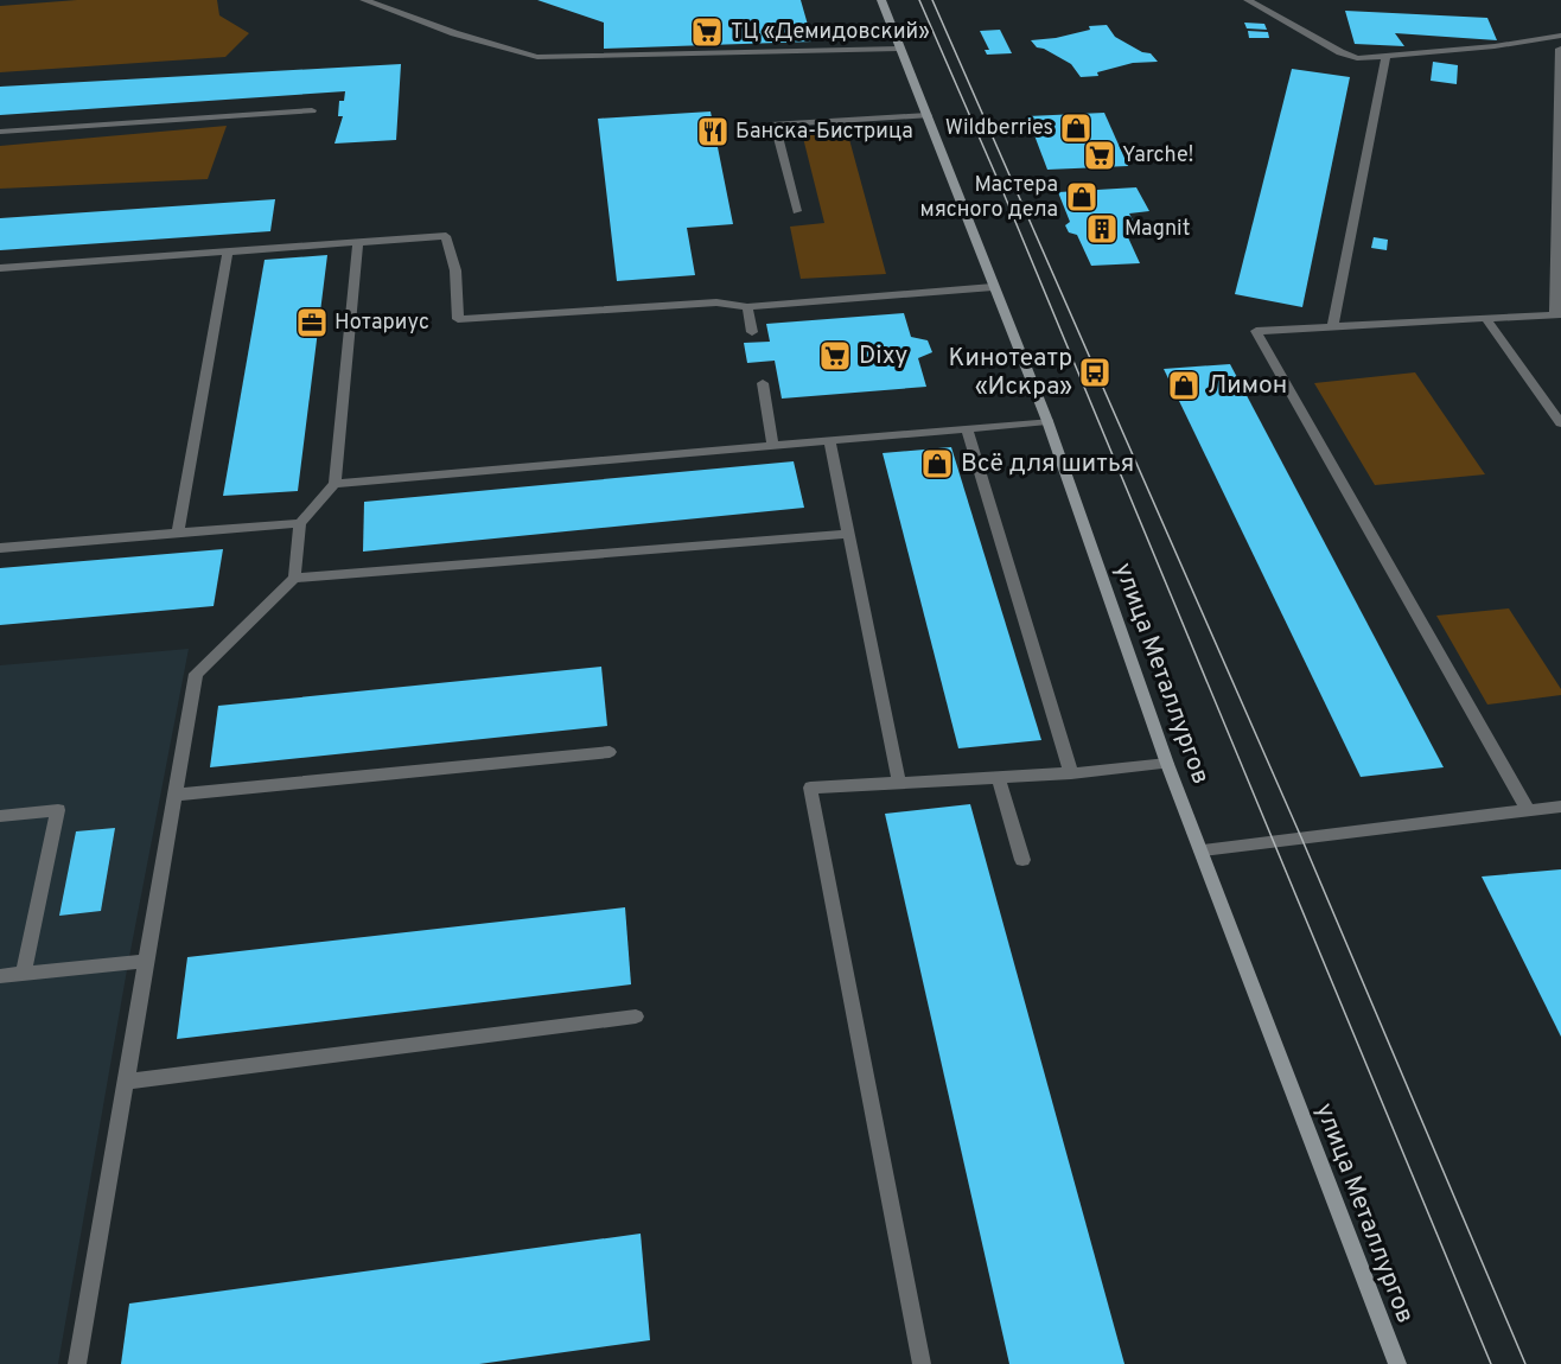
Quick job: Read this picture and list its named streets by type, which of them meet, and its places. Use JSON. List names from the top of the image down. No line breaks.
{"streets":{"main road":["улица Металлургов"]},"places":{"supermarket":["ТЦ «Демидовский»","Yarche!","Dixy"],"shop":["Wildberries","Мастера мясного дела","Лимон","Всё для шитья"],"restaurant":["Банска-Бистрица"],"building":["Magnit"],"office":["Нотариус"],"bus stop":["Кинотеатр «Искра»"]}}
